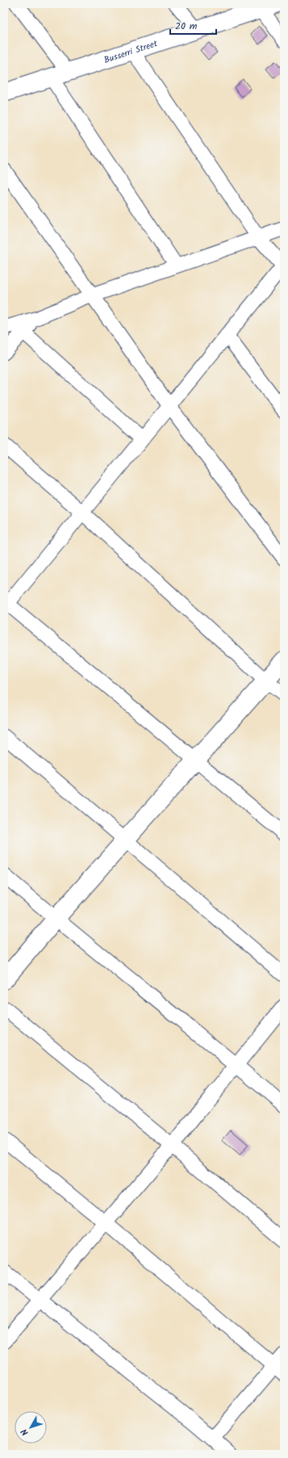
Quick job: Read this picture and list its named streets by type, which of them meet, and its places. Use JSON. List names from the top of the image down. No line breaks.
{"streets":{"street":["Busserri Street"]},"scale_bar":"20 m","north":"bottom left"}
